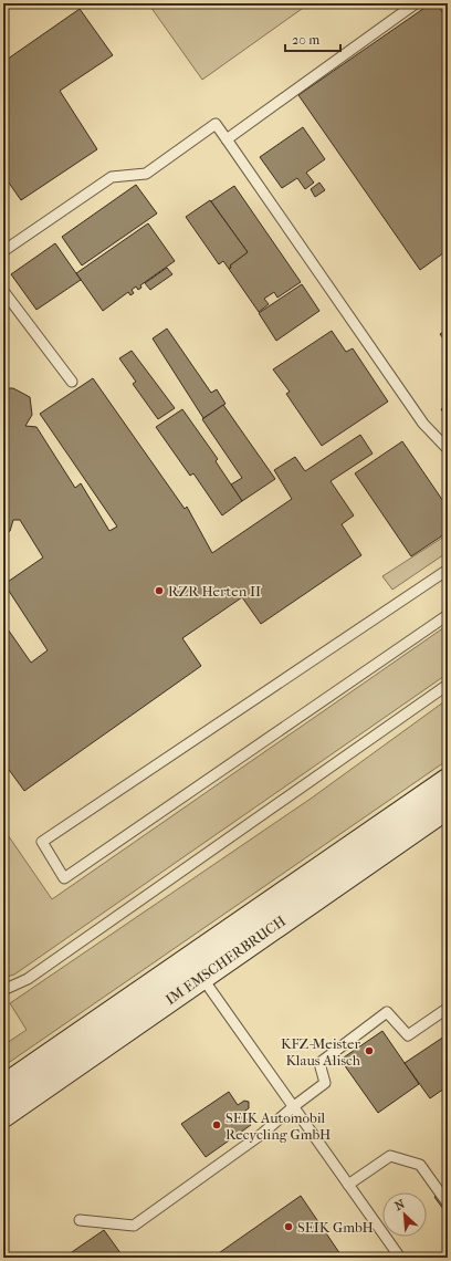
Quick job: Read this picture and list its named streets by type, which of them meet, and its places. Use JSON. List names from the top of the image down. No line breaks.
{"streets":{"main road":["IM EMSCHERBRUCH"]},"places":["RZR Herten II","KFZ-Meister Klaus Alisch","SEIK Automobil Recycling GmbH","SEIK GmbH"],"scale_bar":"20 m","north":"top left"}
